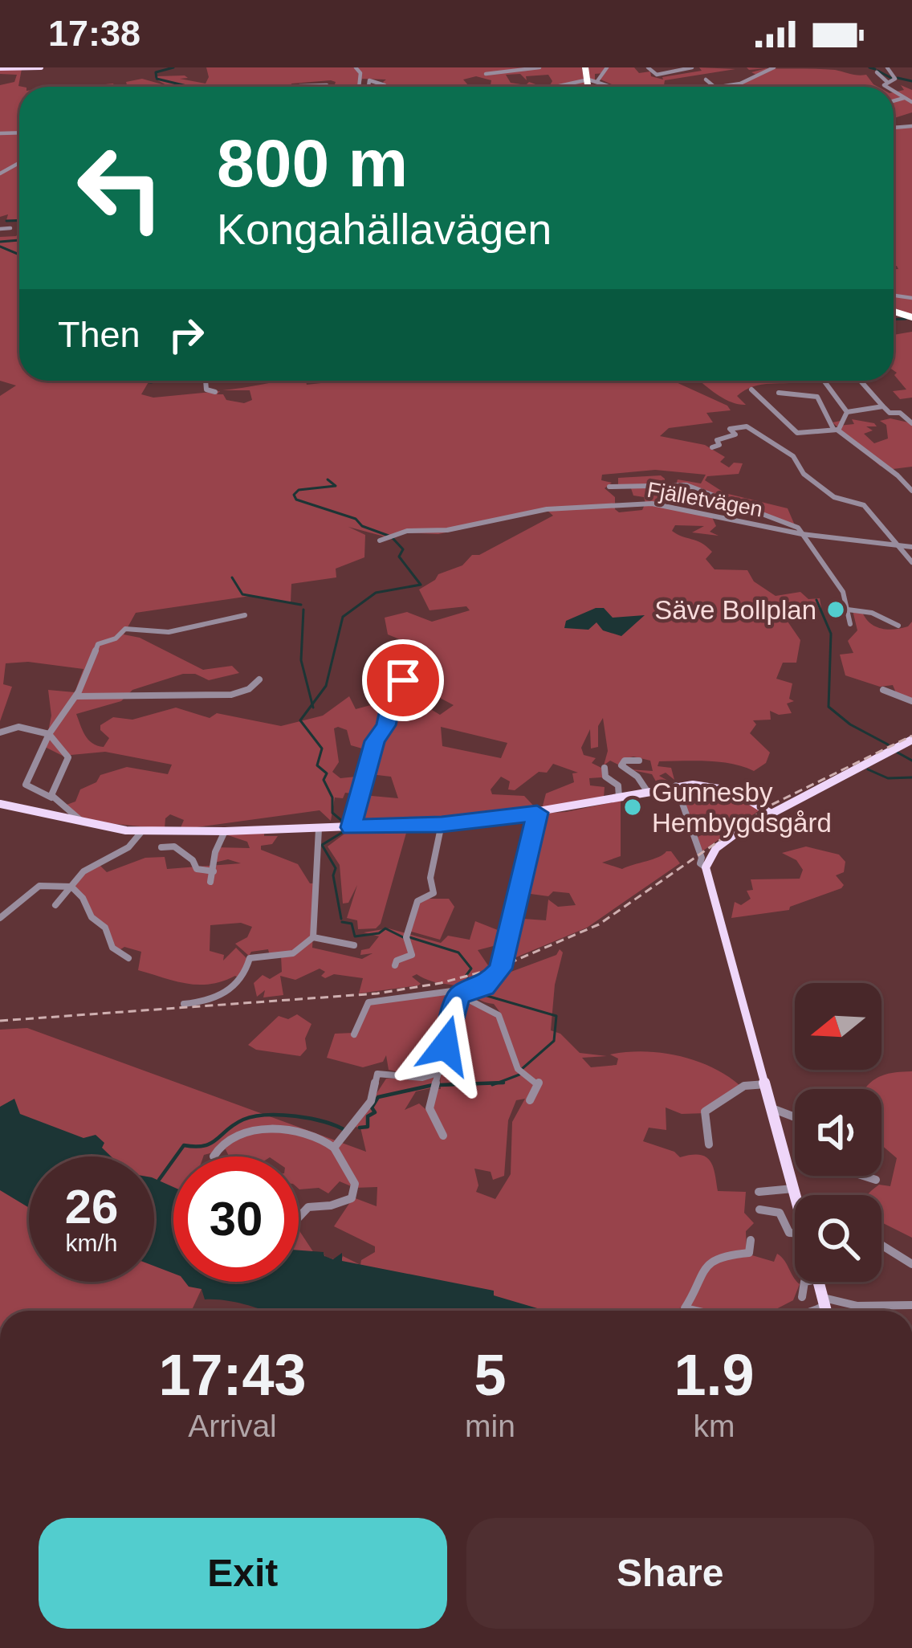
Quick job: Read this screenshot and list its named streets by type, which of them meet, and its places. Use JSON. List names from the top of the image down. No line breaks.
{"streets":{"street":["Fjälletvägen"]},"places":["Säve Bollplan","Gunnesby Hembygdsgård"],"north":"left","page":{"status":"17:38","turn":["800 m","Kongahällavägen"],"then":"Then","speed":"26 km/h","limit":"30","eta":["17:43","Arrival","5","min","1.9","km"],"buttons":["Exit","Share"]}}
